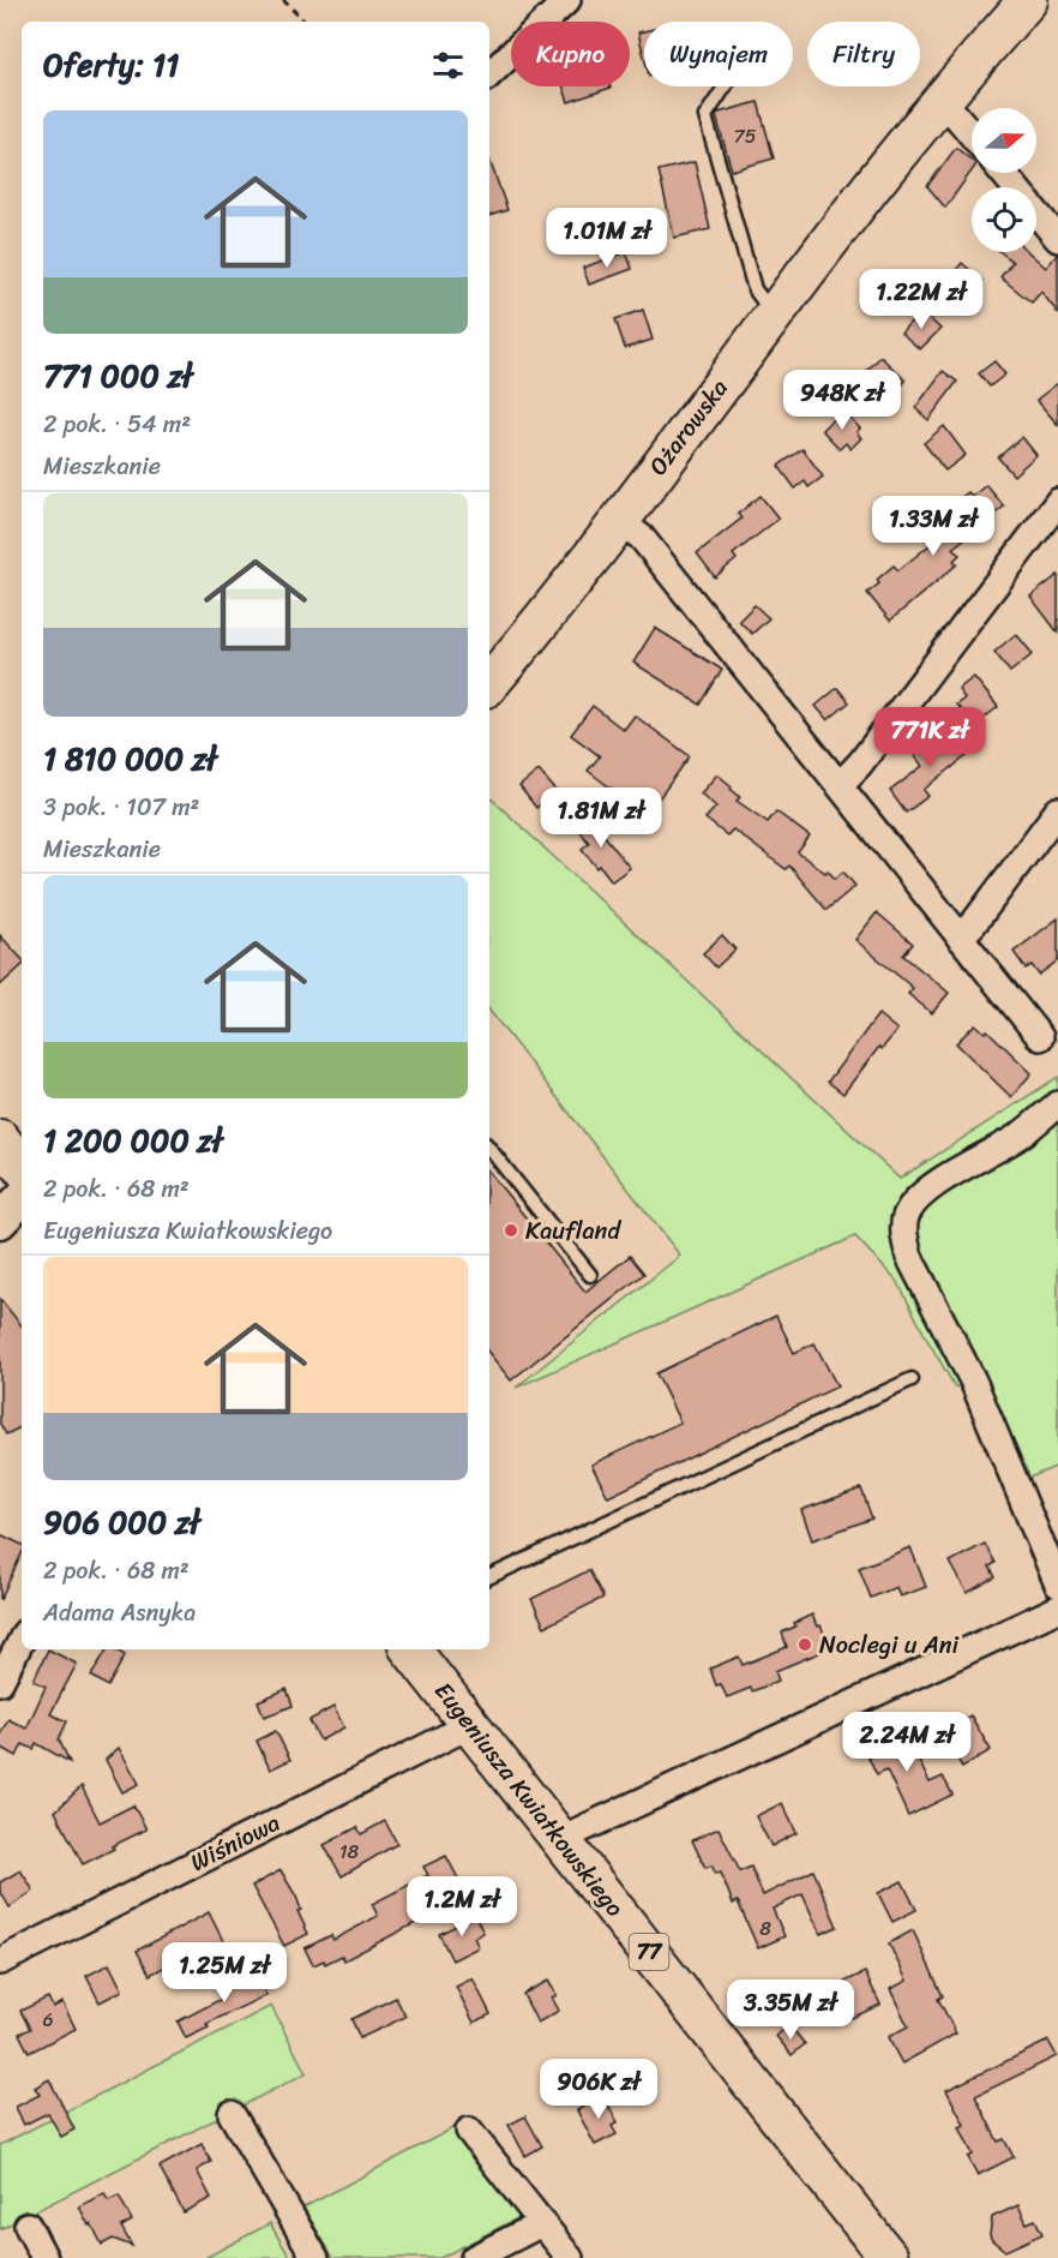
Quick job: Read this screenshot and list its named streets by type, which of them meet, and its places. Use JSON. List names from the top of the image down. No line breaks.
{"streets":{"main road":["Ożarowska","Eugeniusza Kwiatkowskiego","77"],"street":["Wiśniowa"]},"crossings":[["Eugeniusza Kwiatkowskiego","Wiśniowa"]],"places":["Kaufland","Noclegi u Ani"],"house_numbers":["75","18","8","6"],"north":"right","page":{"chip":["Kupno","Wynajem","Filtry"],"heading":"Oferty: 11","list":[{"name":"771 000 zł","note":"2 pok. · 54 m² · Mieszkanie"},{"name":"1 810 000 zł","note":"3 pok. · 107 m² · Mieszkanie"},{"name":"1 200 000 zł","note":"2 pok. · 68 m² · Eugeniusza Kwiatkowskiego"},{"name":"906 000 zł","note":"2 pok. · 68 m² · Adama Asnyka"}],"price":["1.01M zł","1.22M zł","948K zł","1.33M zł","771K zł","1.81M zł","2.24M zł","1.2M zł","1.25M zł","3.35M zł","906K zł"]}}
